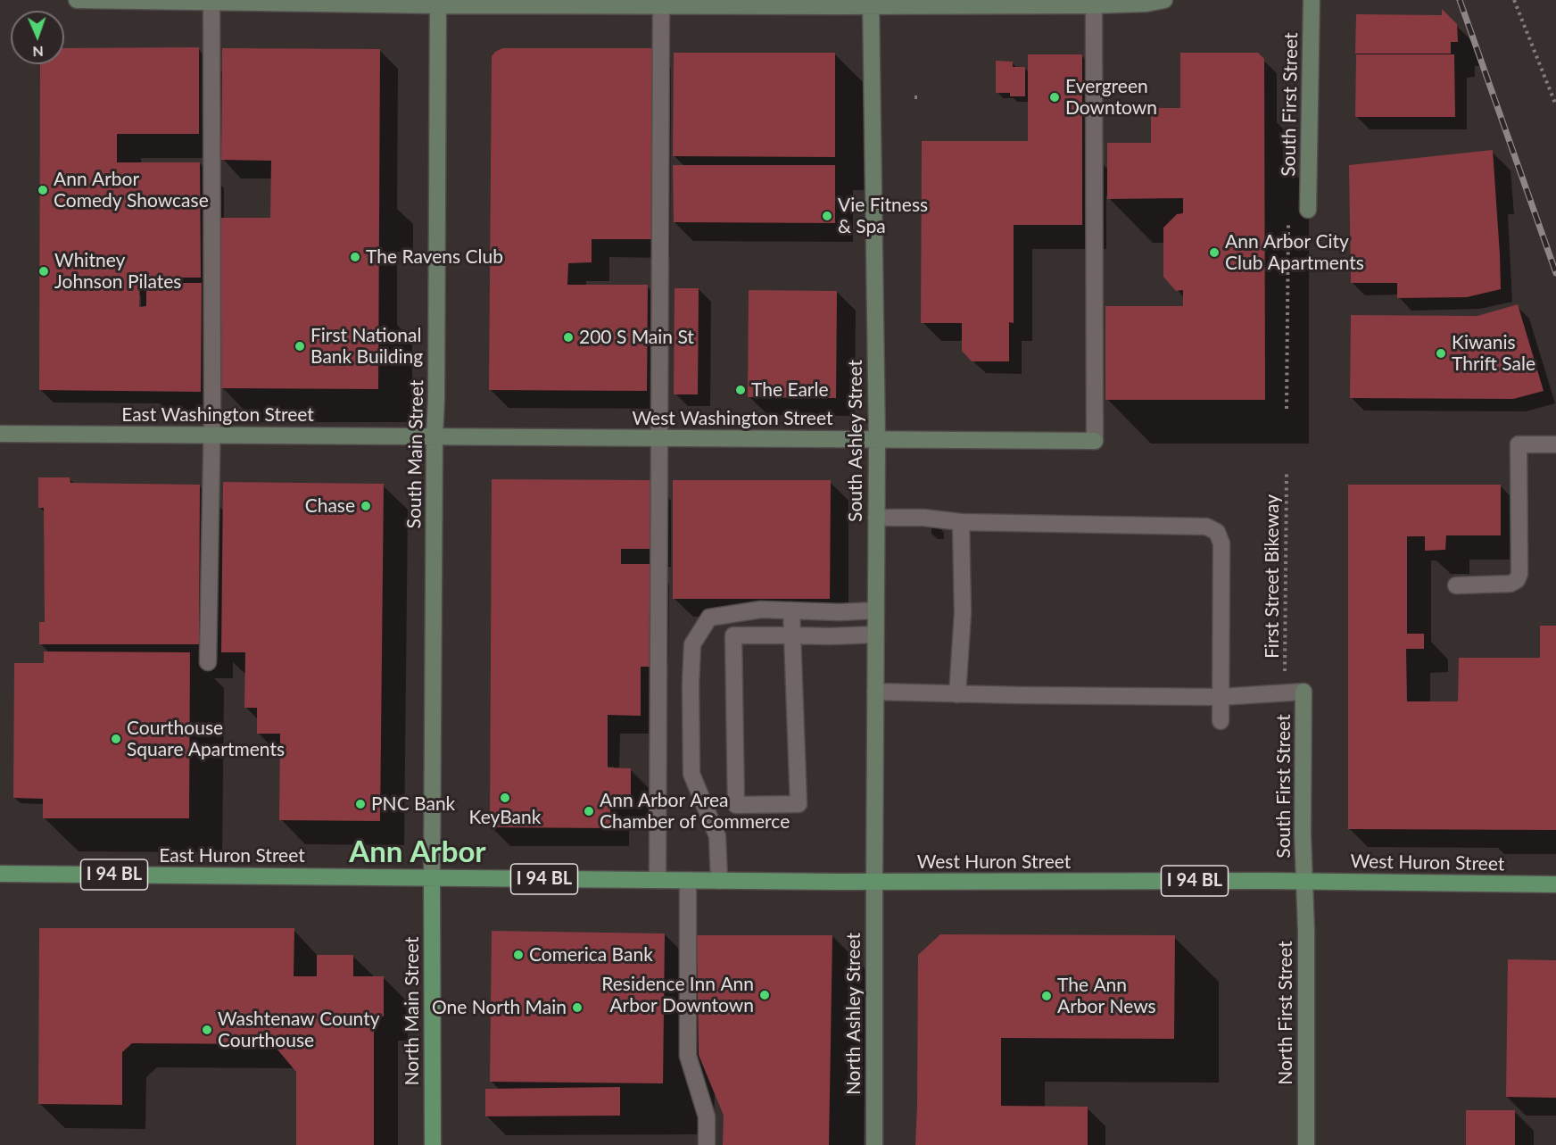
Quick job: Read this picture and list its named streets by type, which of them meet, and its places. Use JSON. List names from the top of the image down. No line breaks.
{"streets":{"main road":["East Huron Street","West Huron Street","I 94 BL","North Main Street"],"street":["South First Street","East Washington Street","West Washington Street","South Ashley Street","South Main Street","North First Street","North Ashley Street"],"path":["First Street Bikeway"]},"crossings":[["South First Street","West Huron Street"],["South First Street","North First Street"],["East Washington Street","West Washington Street"],["East Washington Street","South Main Street"],["West Washington Street","South Ashley Street"],["West Washington Street","South Main Street"],["South Ashley Street","West Huron Street"],["South Ashley Street","North Ashley Street"],["South Main Street","East Huron Street"],["South Main Street","West Huron Street"],["South Main Street","North Main Street"],["East Huron Street","West Huron Street"],["East Huron Street","North Main Street"],["West Huron Street","North Main Street"],["West Huron Street","North First Street"],["West Huron Street","North Ashley Street"]],"districts":["Ann Arbor"],"places":["Evergreen Downtown","Ann Arbor Comedy Showcase","Vie Fitness & Spa","Ann Arbor City Club Apartments","The Ravens Club","Whitney Johnson Pilates","200 S Main St","First National Bank Building","Kiwanis Thrift Sale","The Earle","Chase","Courthouse Square Apartments","KeyBank","PNC Bank","Ann Arbor Area Chamber of Commerce","Comerica Bank","Residence Inn Ann Arbor Downtown","The Ann Arbor News","One North Main","Washtenaw County Courthouse"],"north":"bottom"}
